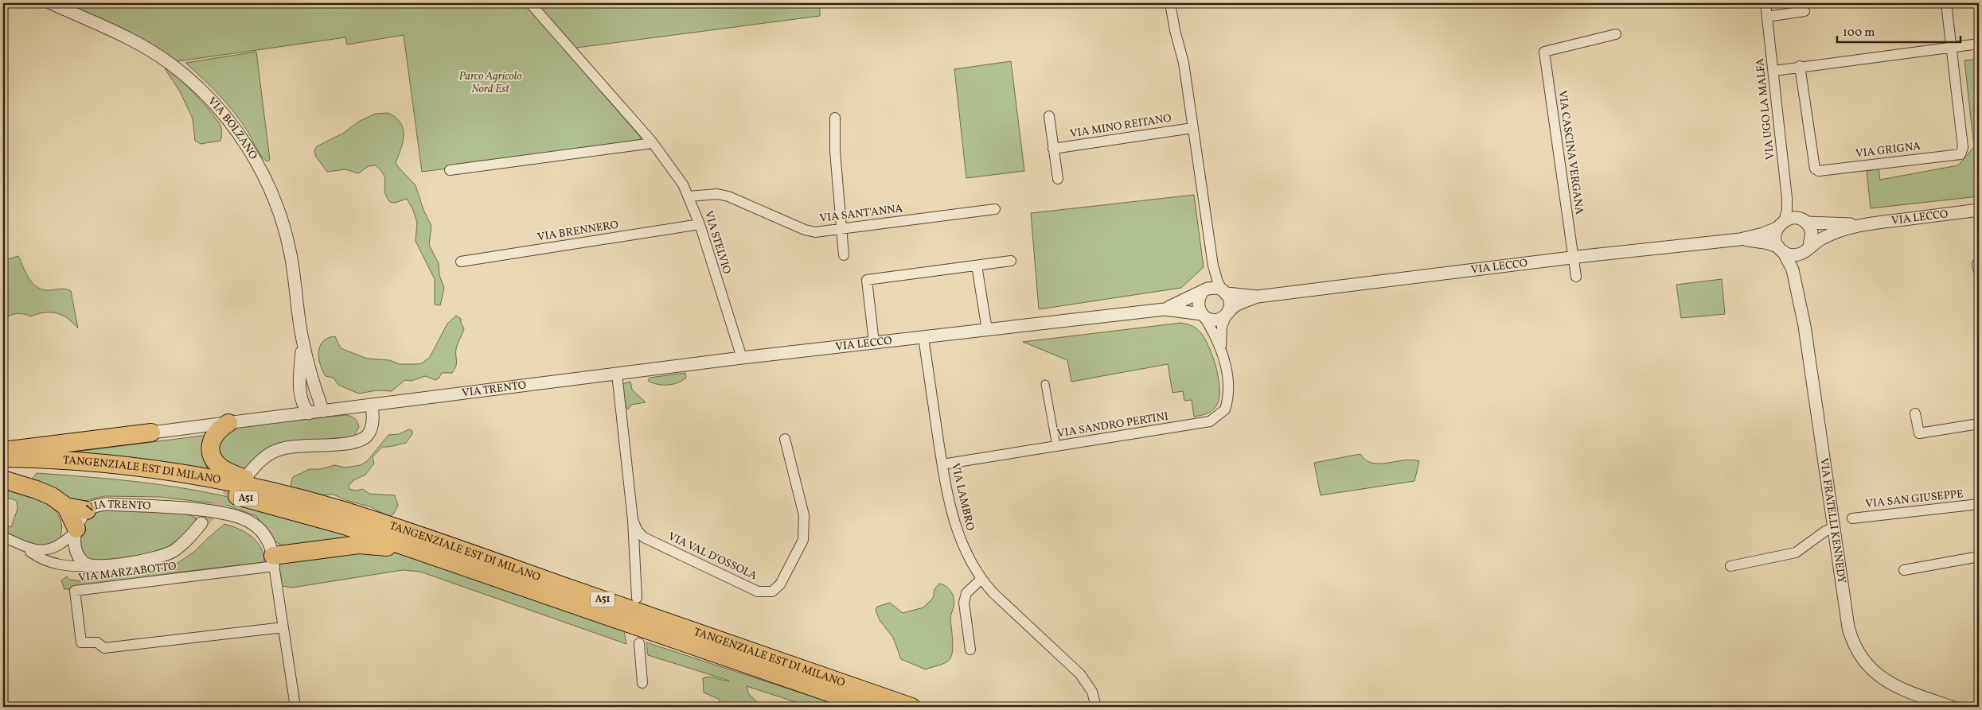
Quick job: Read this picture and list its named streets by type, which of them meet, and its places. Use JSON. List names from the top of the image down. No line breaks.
{"streets":{"highway":["TANGENZIALE EST DI MILANO","A51"],"street":["VIA UGO LA MALFA","VIA MINO REITANO","VIA BOLZANO","VIA GRIGNA","VIA CASCINA VERGANA","VIA SANT'ANNA","VIA LECCO","VIA BRENNERO","VIA STELVIO","VIA TRENTO","VIA SANDRO PERTINI","VIA LAMBRO","VIA SAN GIUSEPPE","VIA FRATELLI KENNEDY","VIA VAL D'OSSOLA","VIA MARZABOTTO"]},"crossings":[["VIA UGO LA MALFA","VIA LECCO"],["VIA UGO LA MALFA","VIA FRATELLI KENNEDY"],["VIA CASCINA VERGANA","VIA LECCO"],["VIA SANT'ANNA","VIA STELVIO"],["VIA LECCO","VIA STELVIO"],["VIA LECCO","VIA TRENTO"],["VIA LECCO","VIA LAMBRO"],["VIA LECCO","VIA FRATELLI KENNEDY"],["VIA BRENNERO","VIA STELVIO"],["VIA STELVIO","VIA TRENTO"],["VIA TRENTO","VIA MARZABOTTO"],["VIA SANDRO PERTINI","VIA LAMBRO"]],"parks":["Parco Agricolo Nord Est"],"scale_bar":"100 m"}
